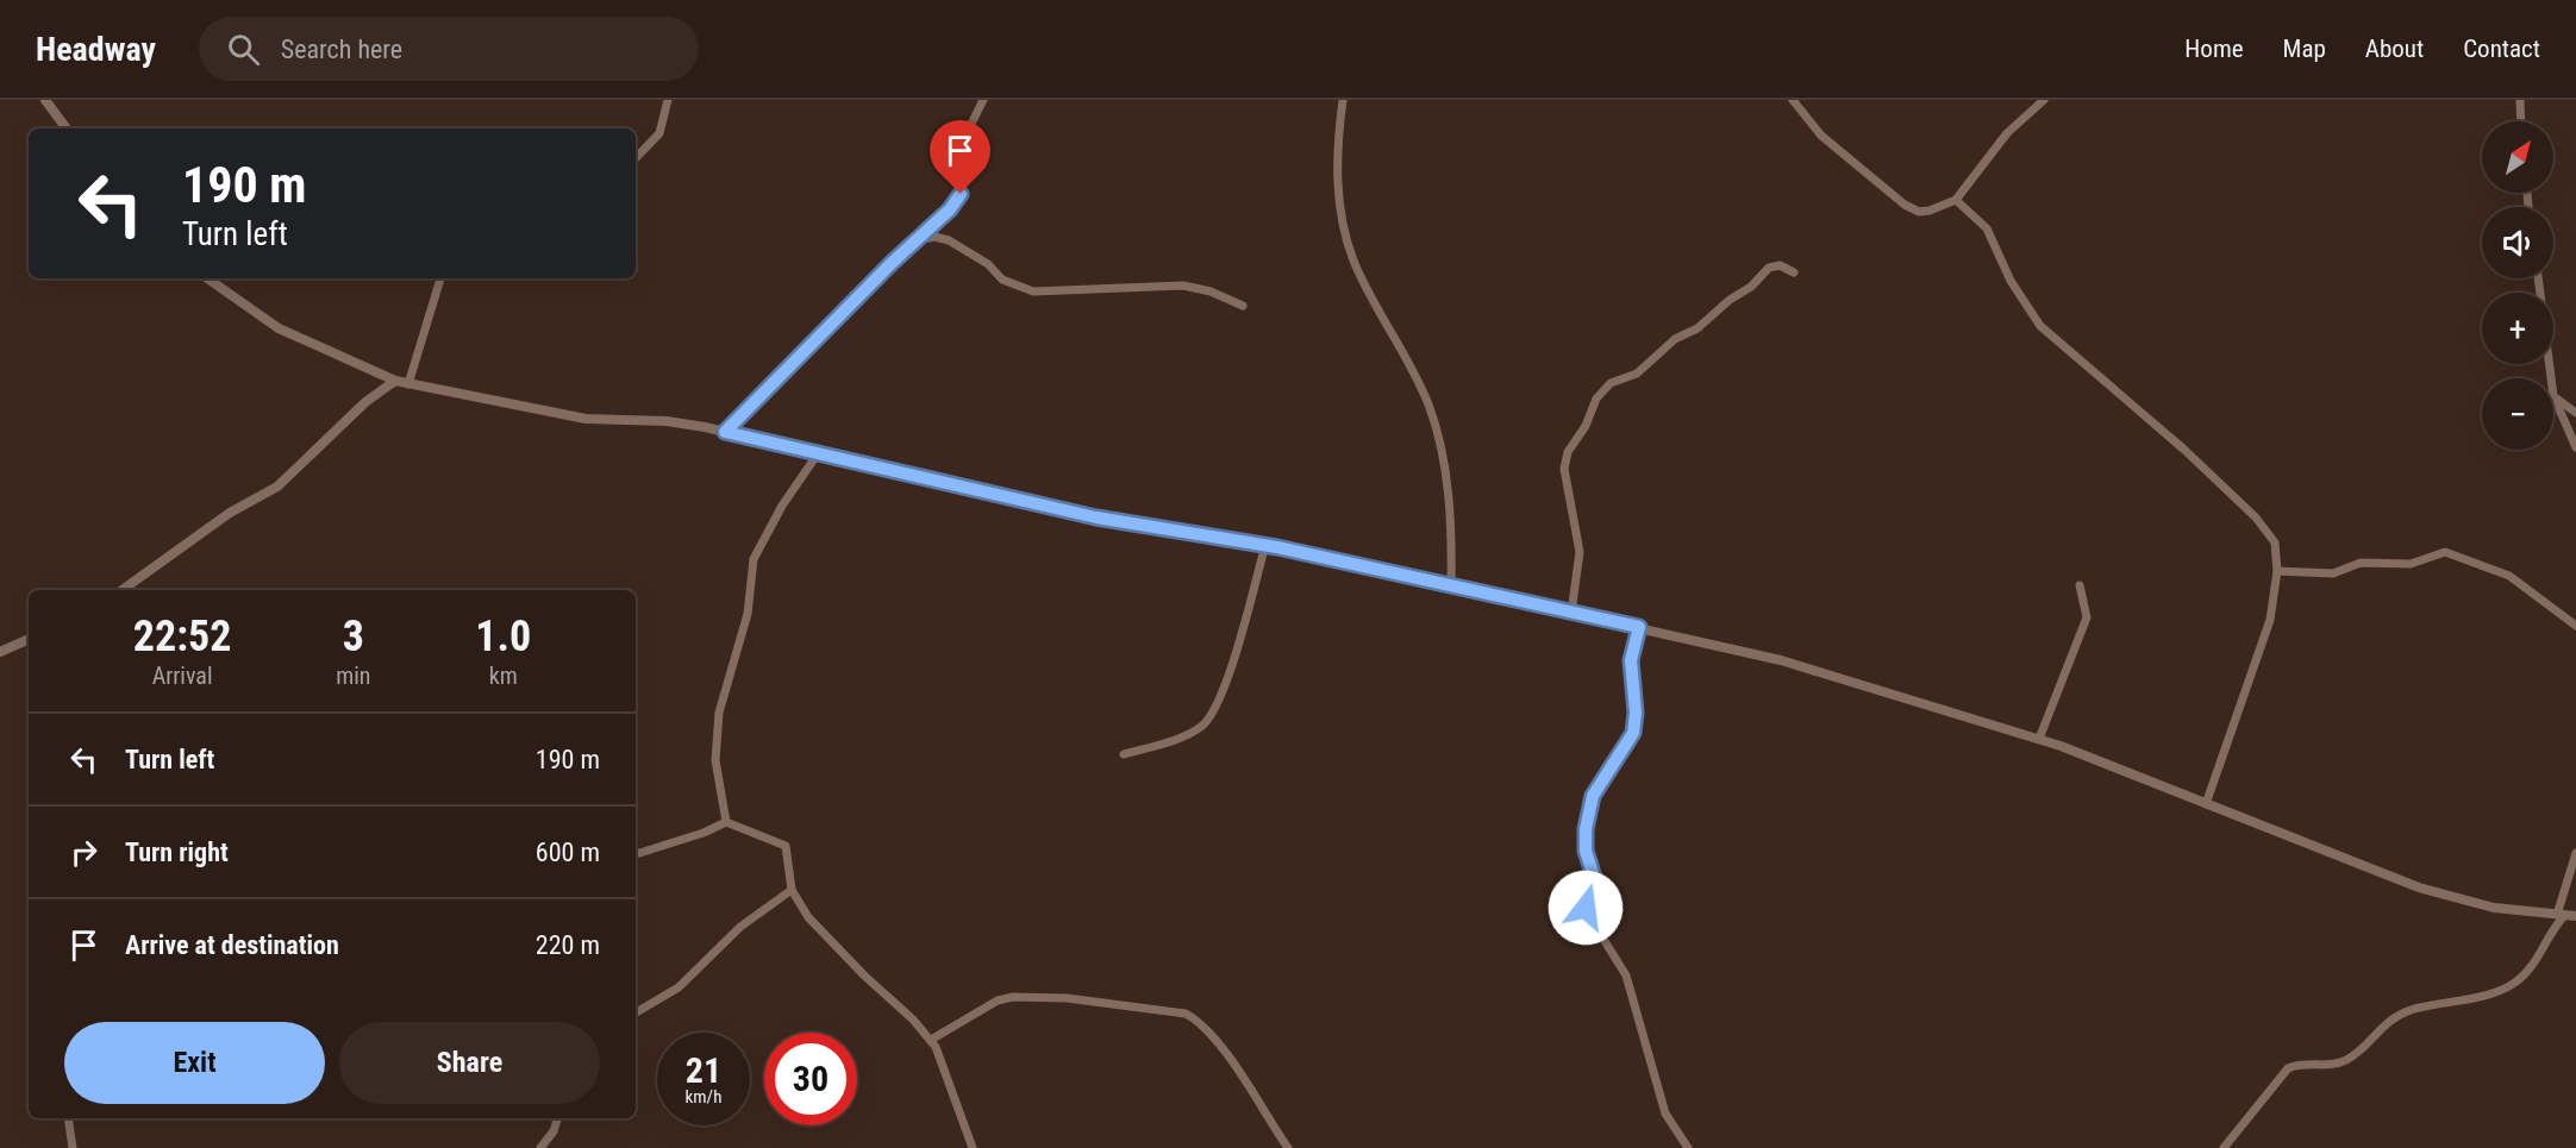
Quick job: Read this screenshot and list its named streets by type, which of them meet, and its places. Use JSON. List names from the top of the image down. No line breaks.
{"north":"top right","page":{"header":"Headway","search":"Search here","nav":["Home","Map","About","Contact"],"map_buttons":["+","−"],"turn":["190 m","Turn left"],"eta":["22:52","Arrival","3","min","1.0","km"],"list":[{"name":"Turn left","value":"190 m"},{"name":"Turn right","value":"600 m"},{"name":"Arrive at destination","value":"220 m"}],"buttons":["Exit","Share"],"speed":"21 km/h","limit":"30"}}
